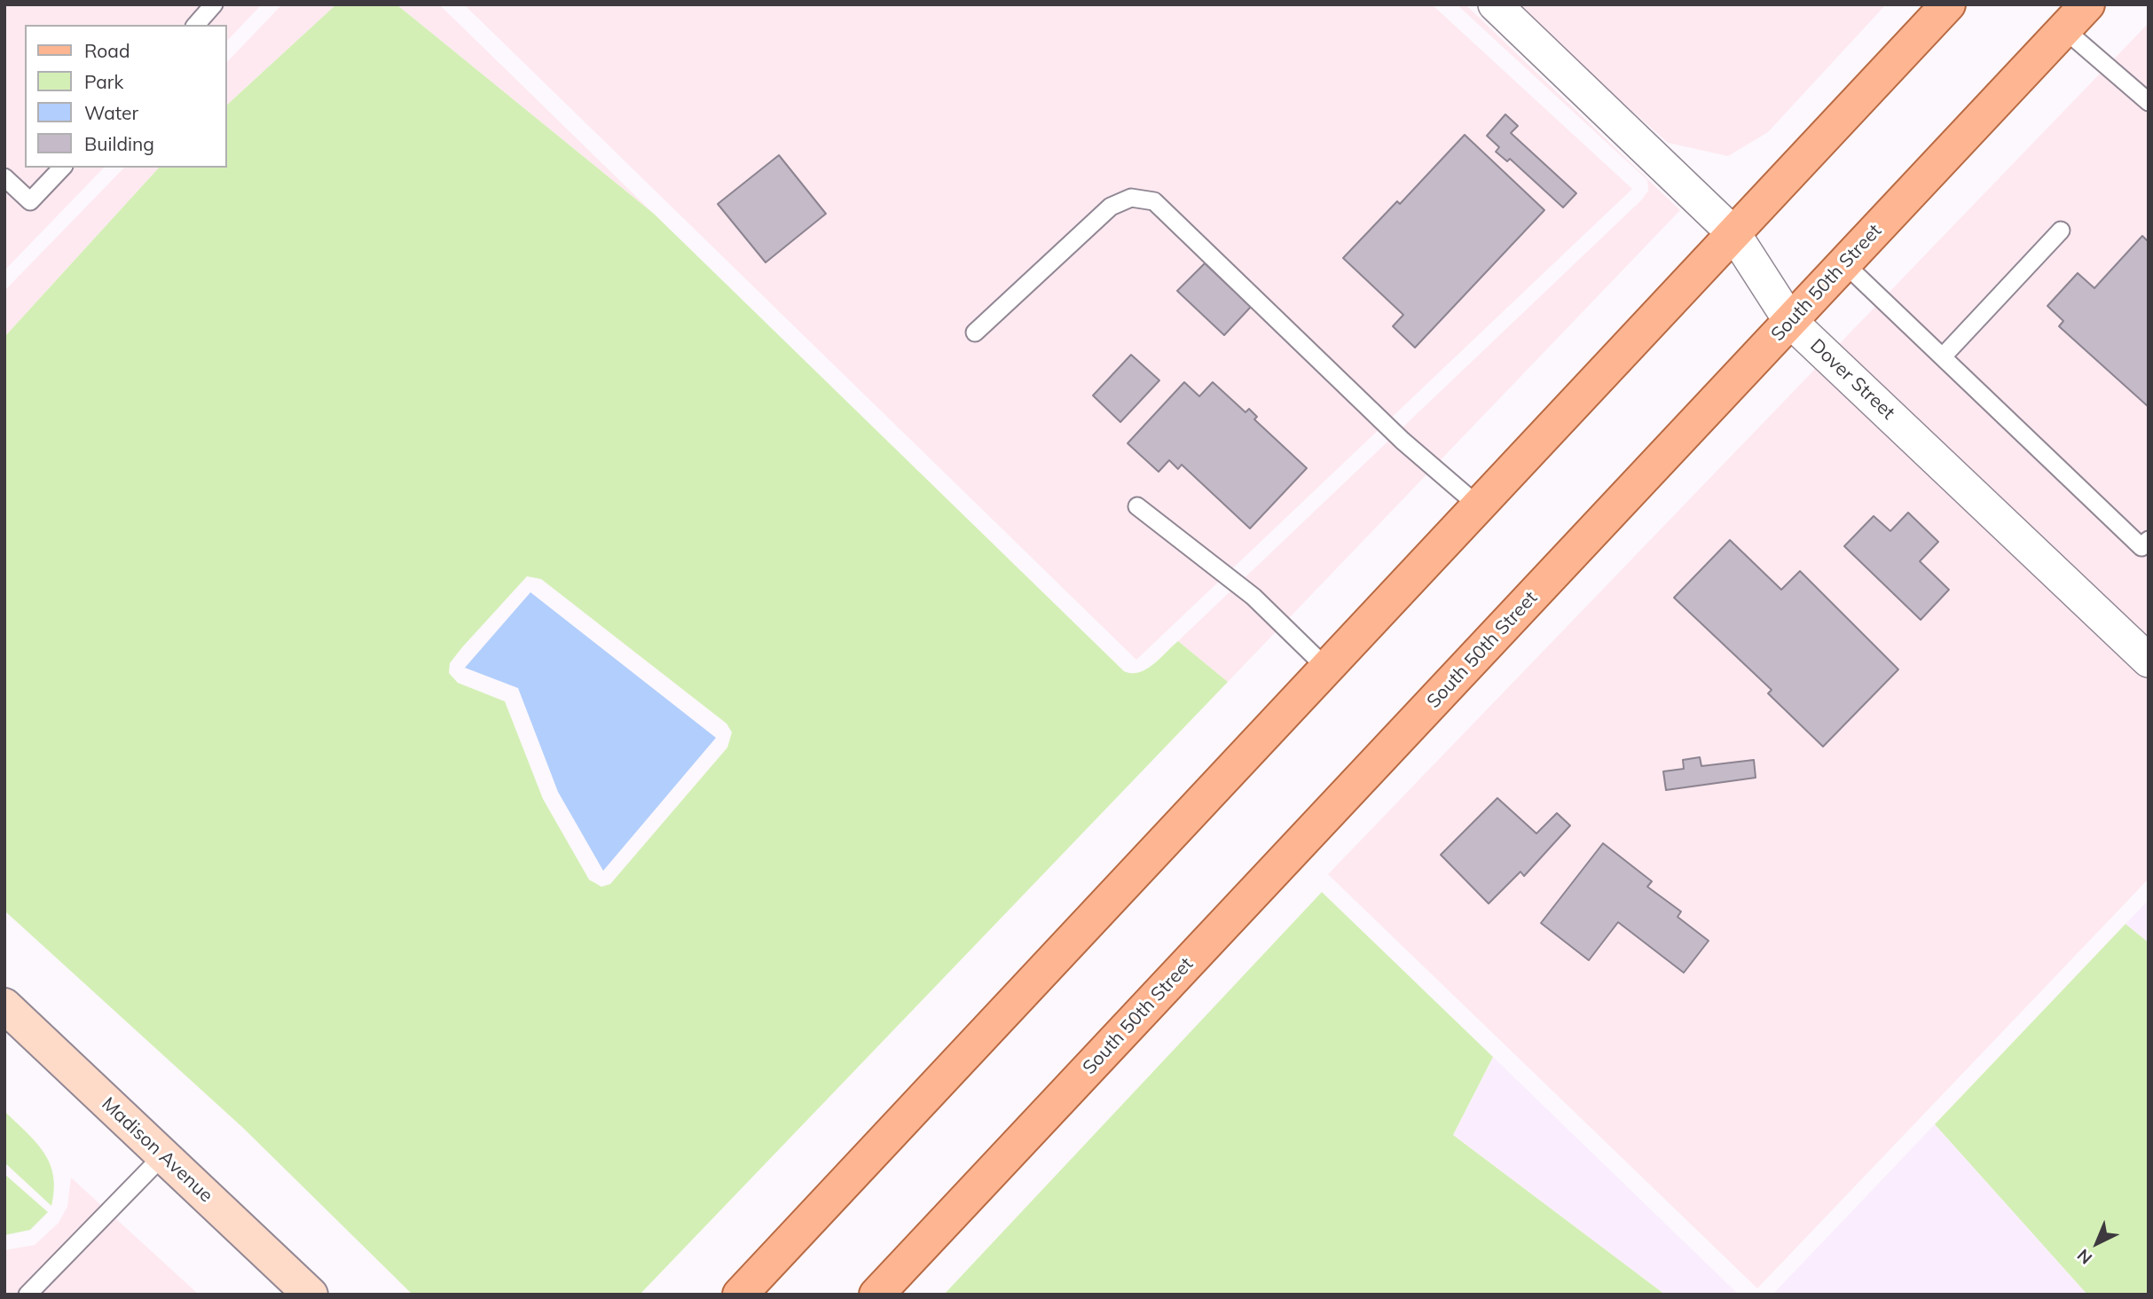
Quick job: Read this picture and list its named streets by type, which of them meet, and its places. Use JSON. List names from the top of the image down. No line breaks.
{"streets":{"main road":["South 50th Street","Madison Avenue"],"street":["Dover Street"]},"crossings":[["South 50th Street","Dover Street"]],"legend":["Road","Park","Water","Building"],"north":"bottom left"}
